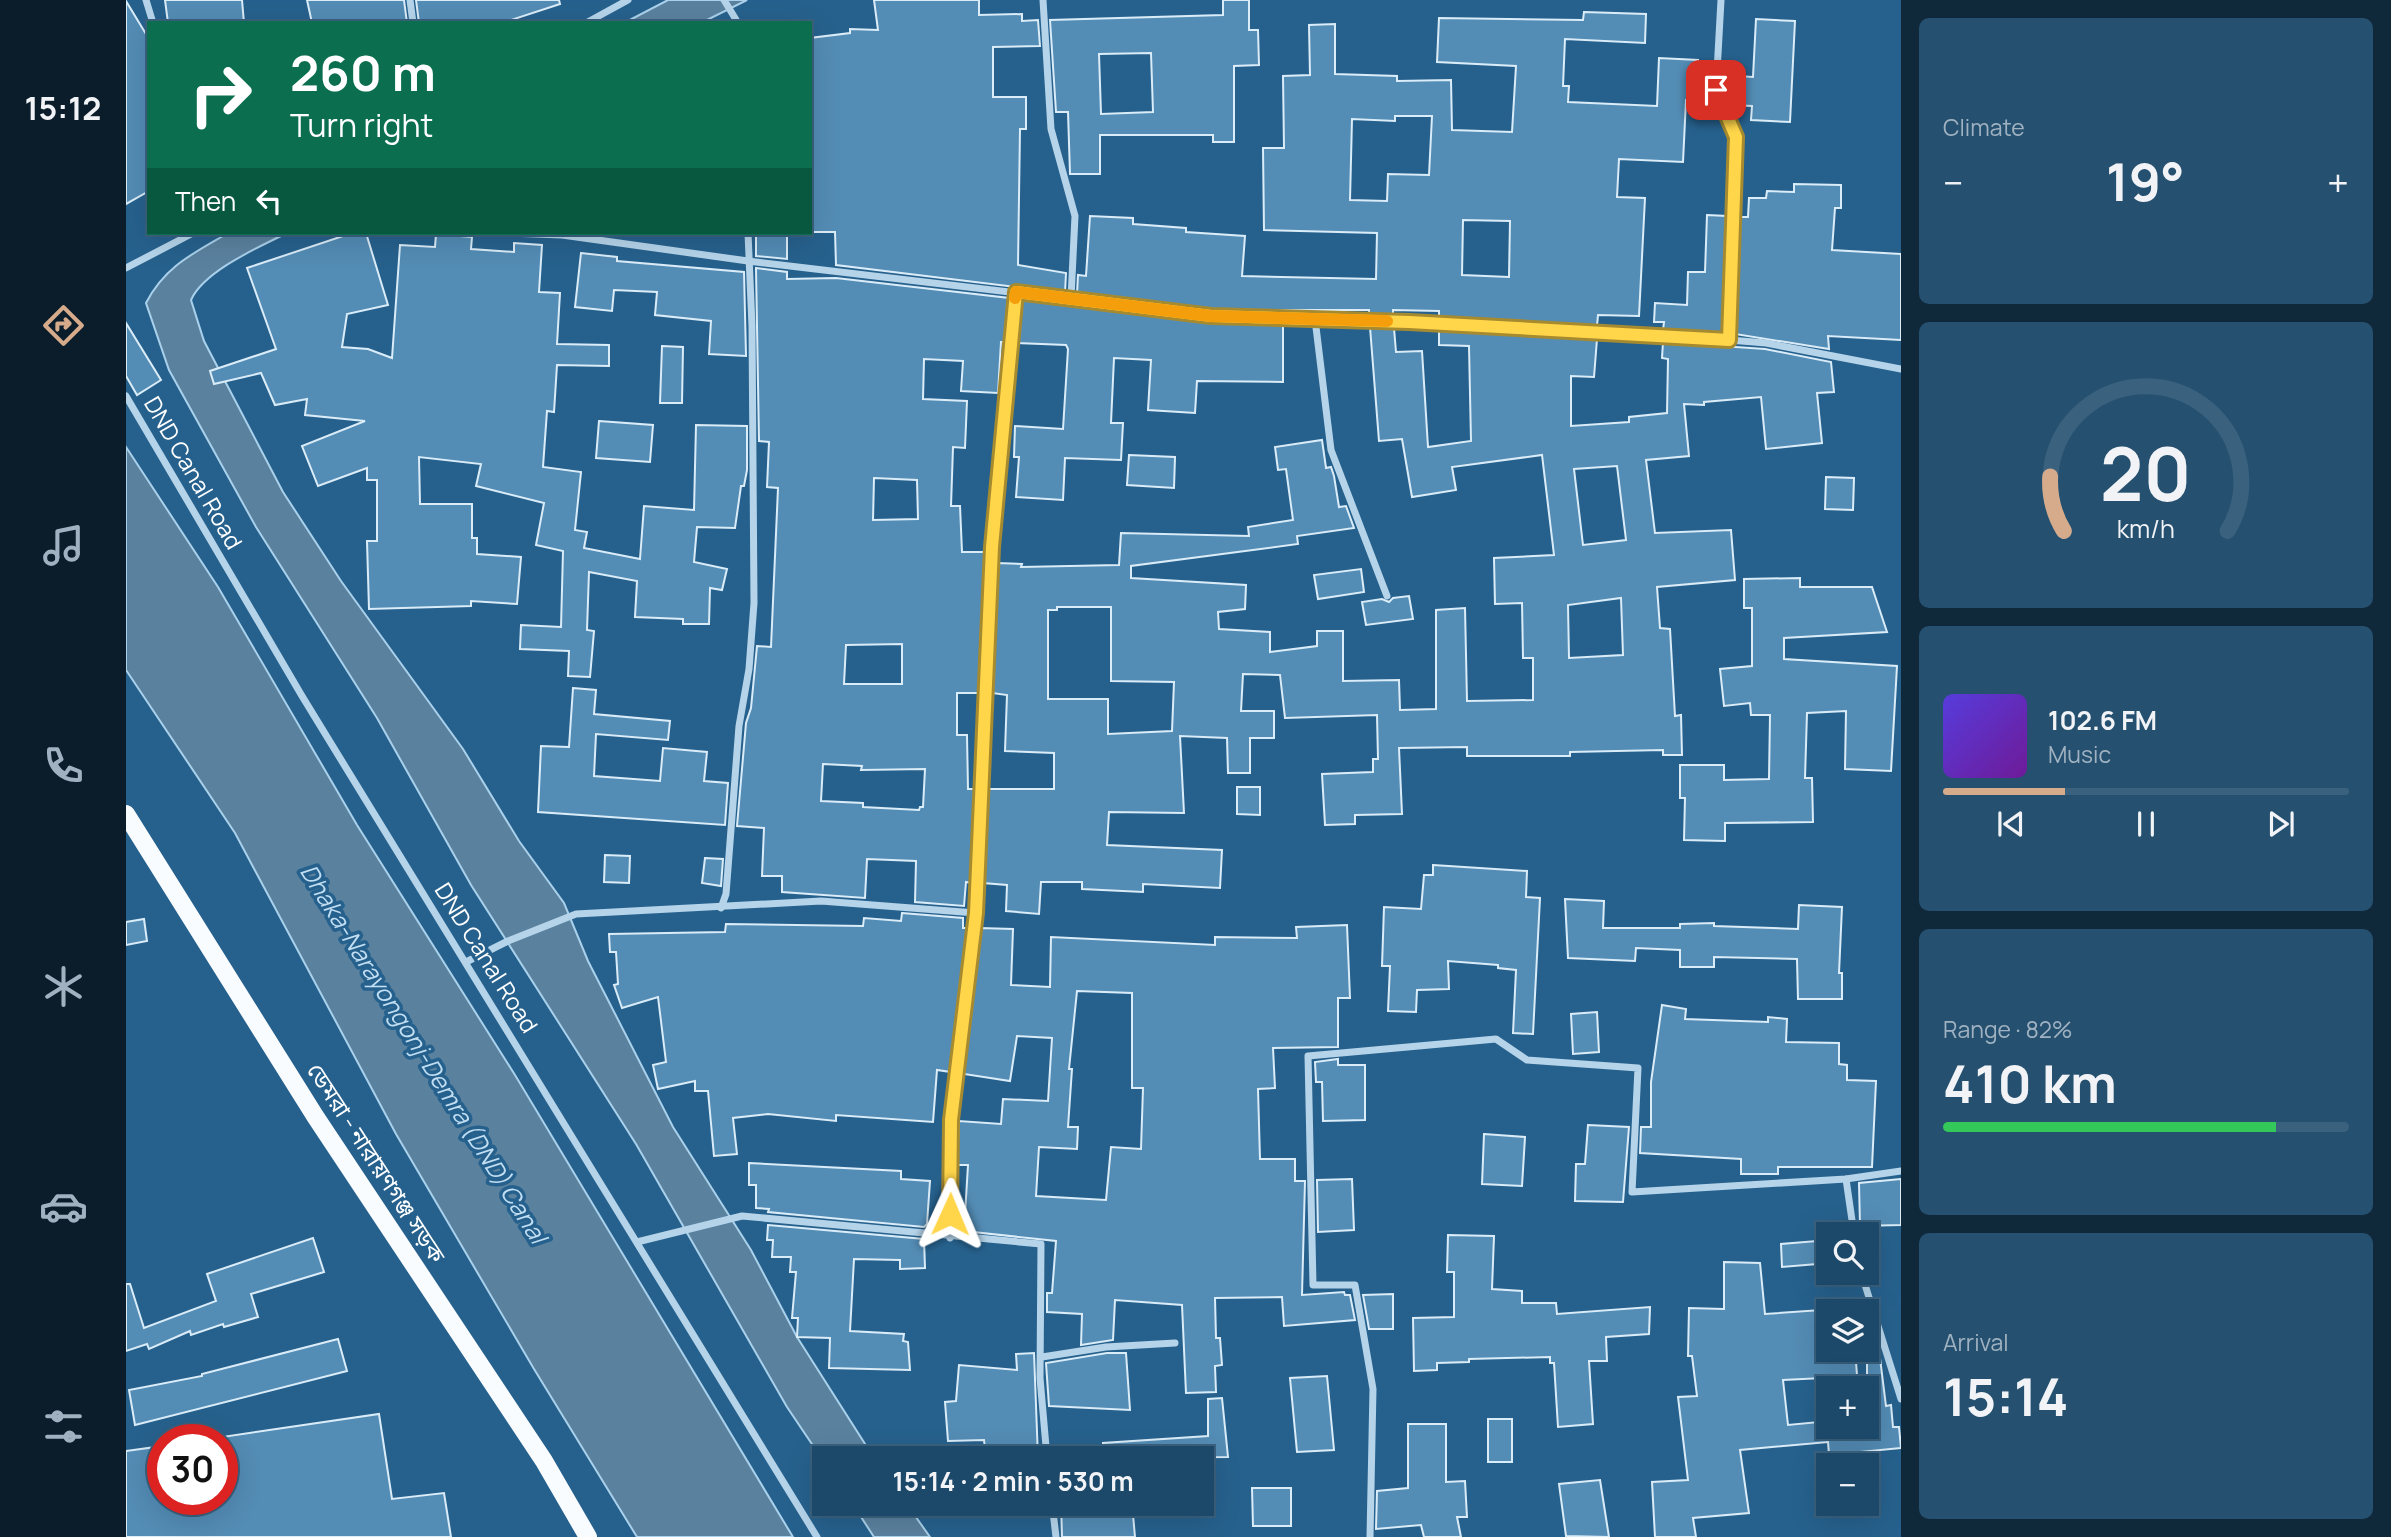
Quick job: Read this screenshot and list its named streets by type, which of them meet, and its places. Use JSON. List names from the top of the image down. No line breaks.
{"streets":{"main road":["ডেমরা - নারায়ণগঞ্জ সড়ক"],"street":["DND Canal Road"]},"water":["Dhaka-Narayongonj-Demra (DND) Canal"],"page":{"tabs":"15:12","tile":["Climate",["Range · 82%","410 km"],["Arrival","15:14"]],"turn":["260 m","Turn right"],"heat":["−","19°","+"],"then":"Then","song":["102.6 FM","Music"],"map_buttons":["+","−"],"limit":"30","trip":"15:14 · 2 min · 530 m","gauge":["20","km/h"]}}
